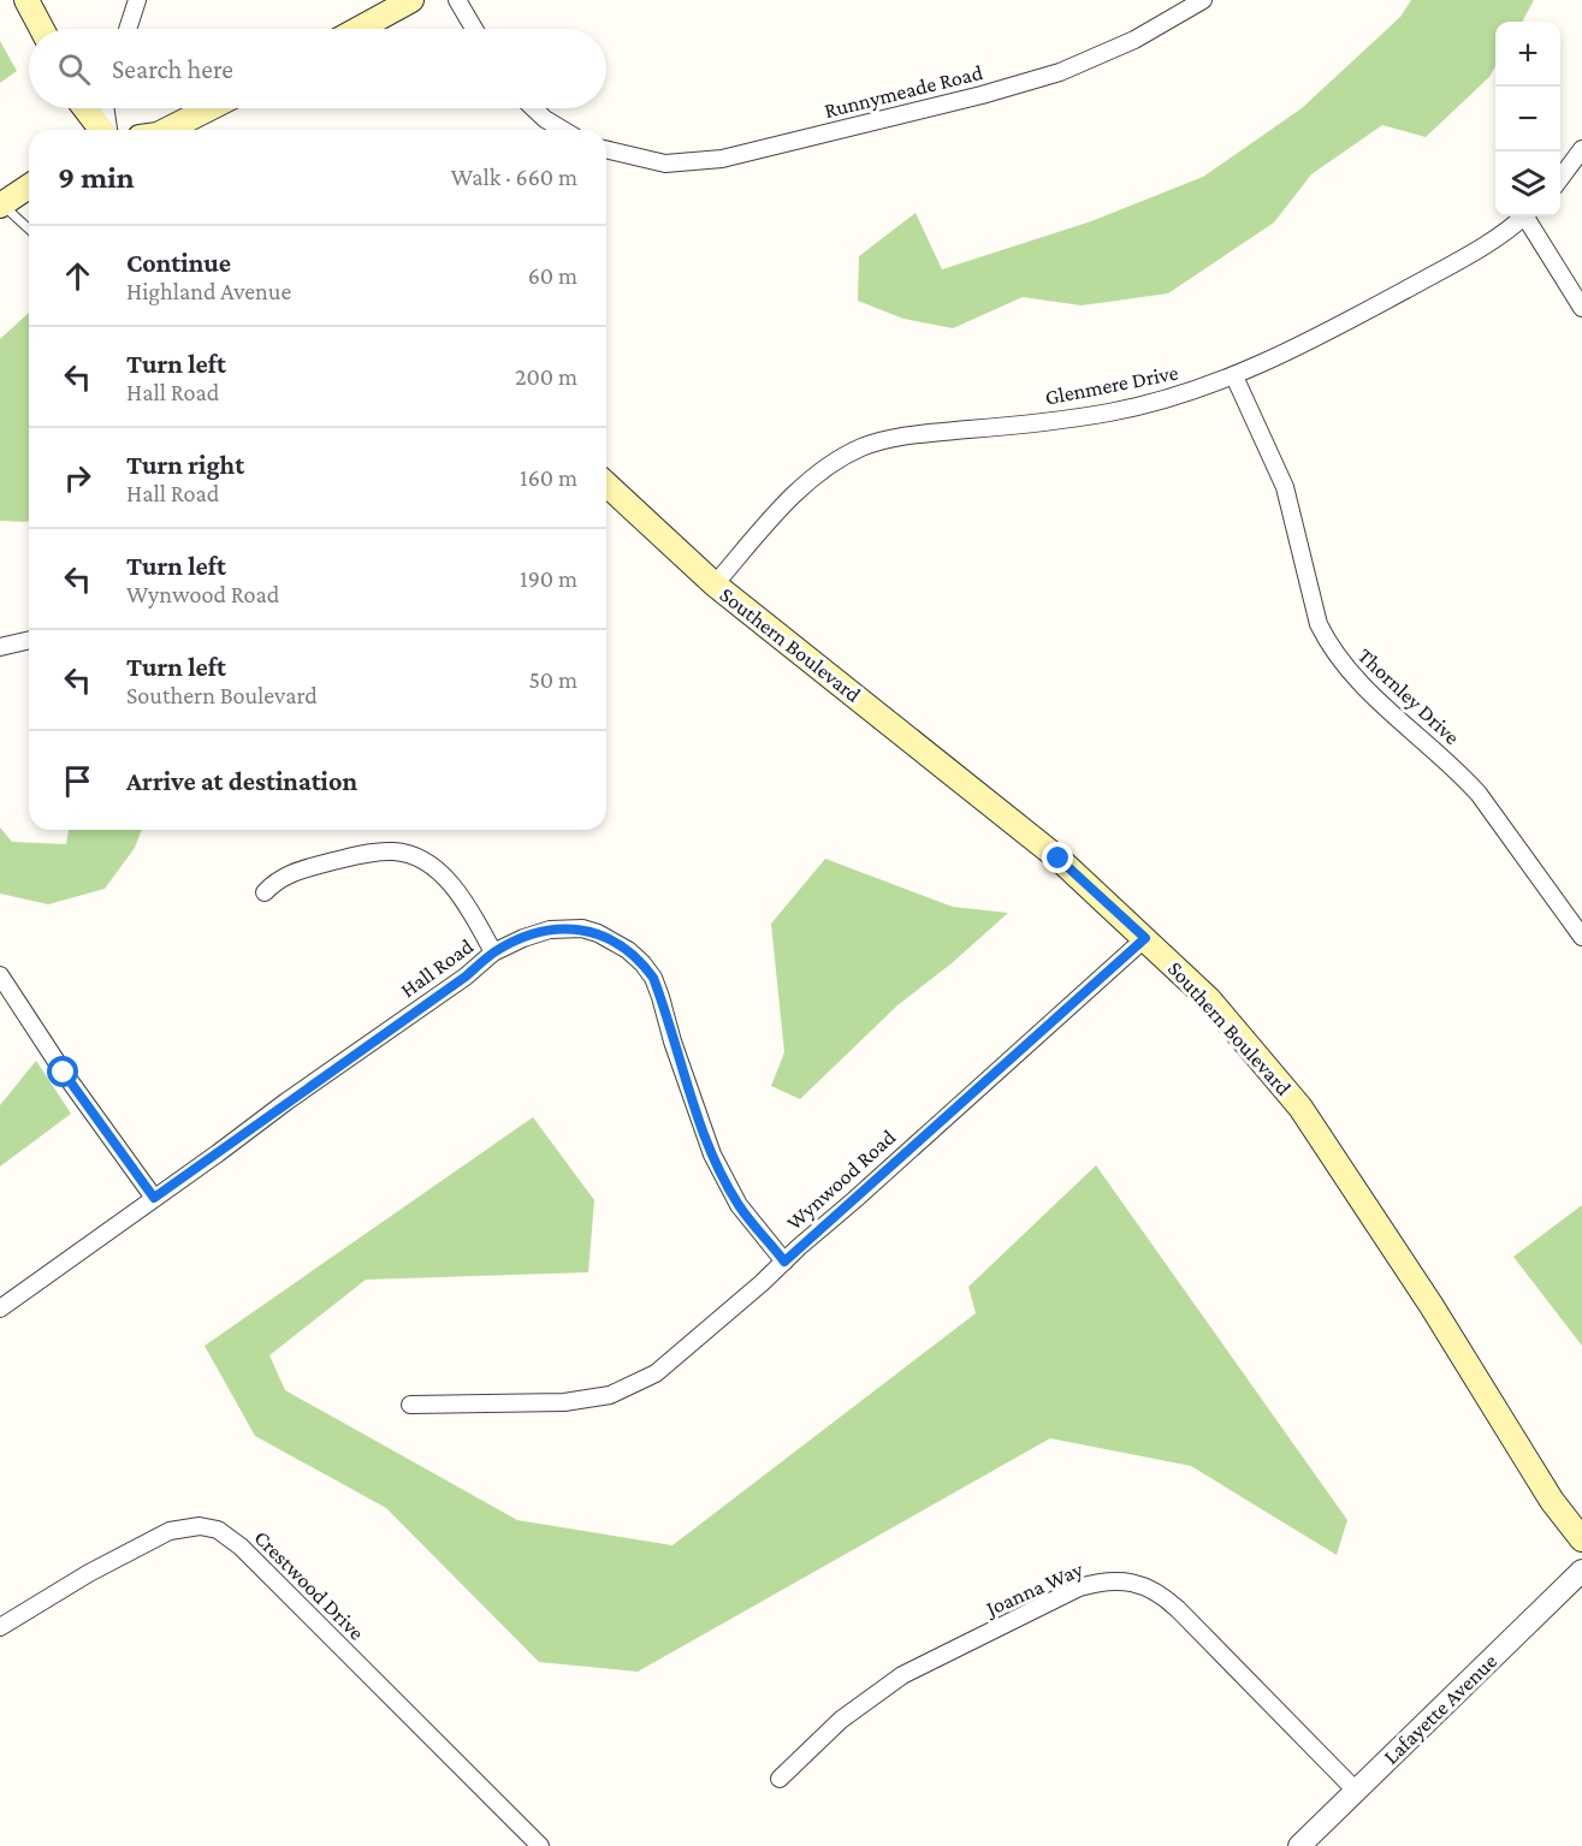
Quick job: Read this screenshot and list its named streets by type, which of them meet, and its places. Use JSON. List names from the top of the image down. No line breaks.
{"streets":{"main road":["Southern Boulevard"],"street":["Runnymeade Road","Glenmere Drive","Thornley Drive","Hall Road","Wynwood Road","Crestwood Drive","Joanna Way","Lafayette Avenue"]},"crossings":[["Glenmere Drive","Southern Boulevard"],["Glenmere Drive","Thornley Drive"],["Southern Boulevard","Wynwood Road"],["Hall Road","Wynwood Road"],["Joanna Way","Lafayette Avenue"]],"page":{"map_buttons":["+","−"],"search":"Search here","heading":["9 min","Walk · 660 m"],"list":[["Continue","Highland Avenue","60 m"],["Turn left","Hall Road","200 m"],["Turn right","Hall Road","160 m"],["Turn left","Wynwood Road","190 m"],["Turn left","Southern Boulevard","50 m"],"Arrive at destination"]}}
